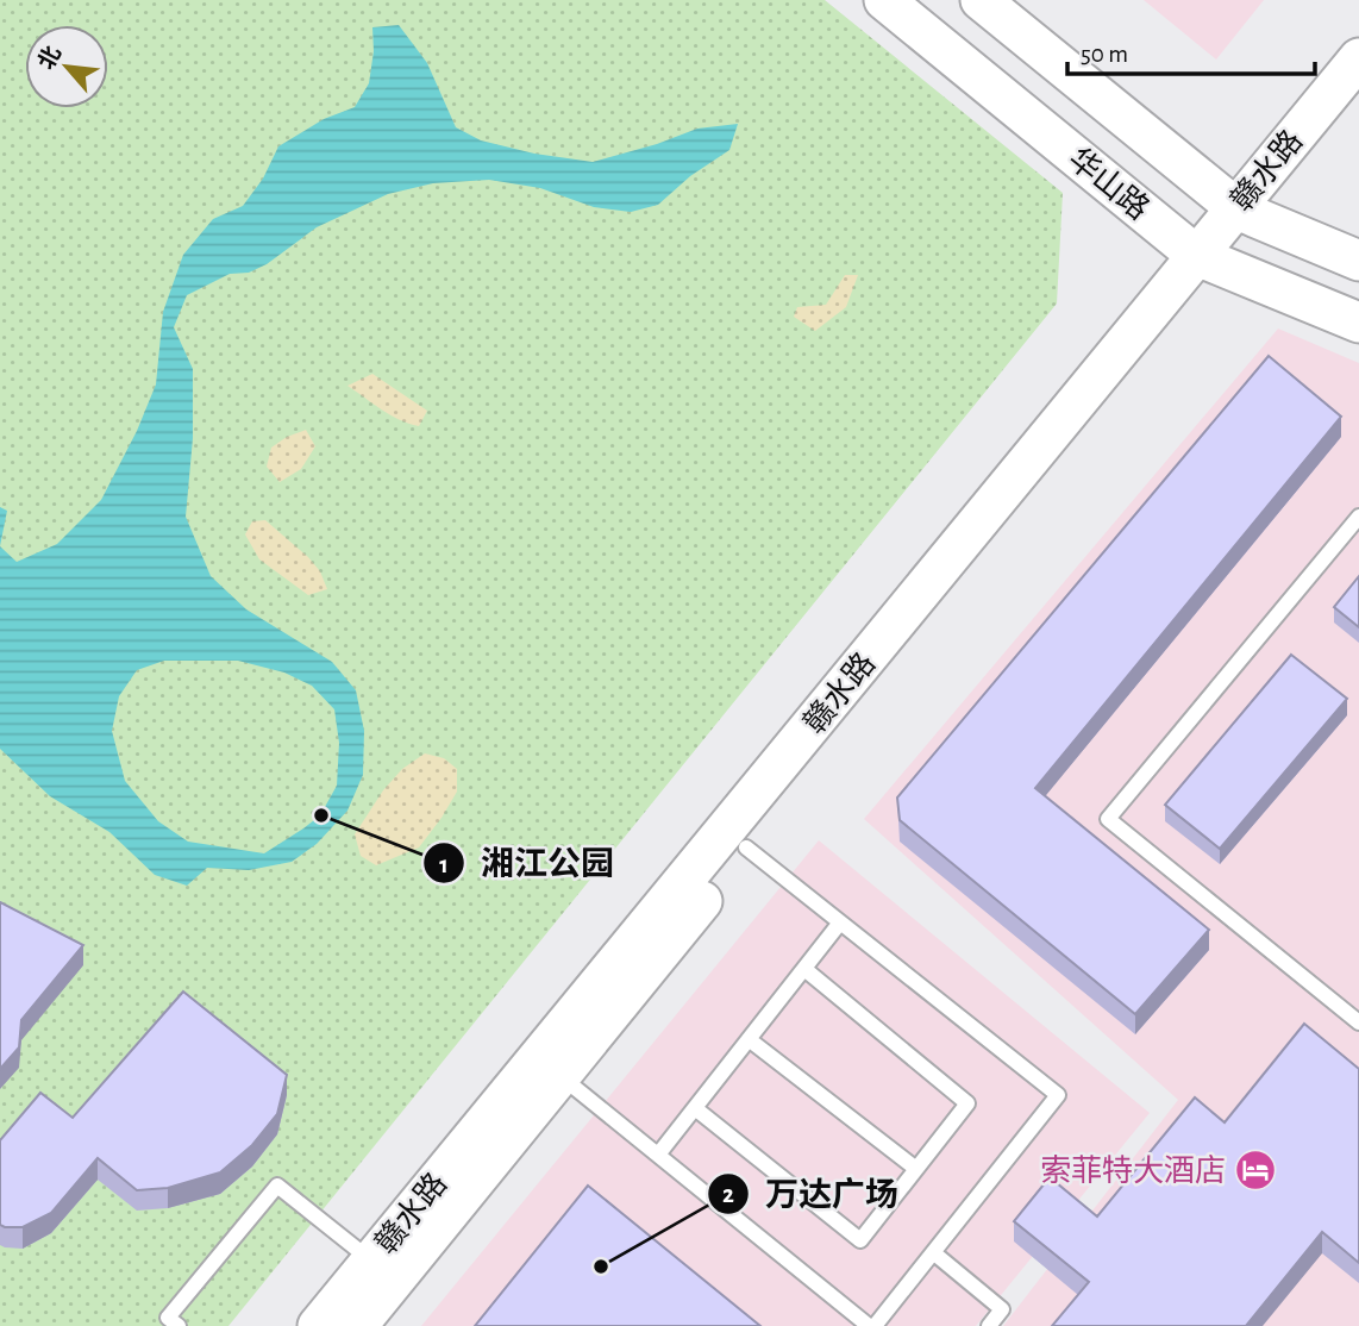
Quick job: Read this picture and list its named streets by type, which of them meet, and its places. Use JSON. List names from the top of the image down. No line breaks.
{"streets":{"main road":["赣水路","华山路"]},"crossings":[["赣水路","华山路"]],"places":{"other":["湘江公园","万达广场"],"hotel":["索菲特大酒店"]},"scale_bar":"50 m","north":"top left"}
